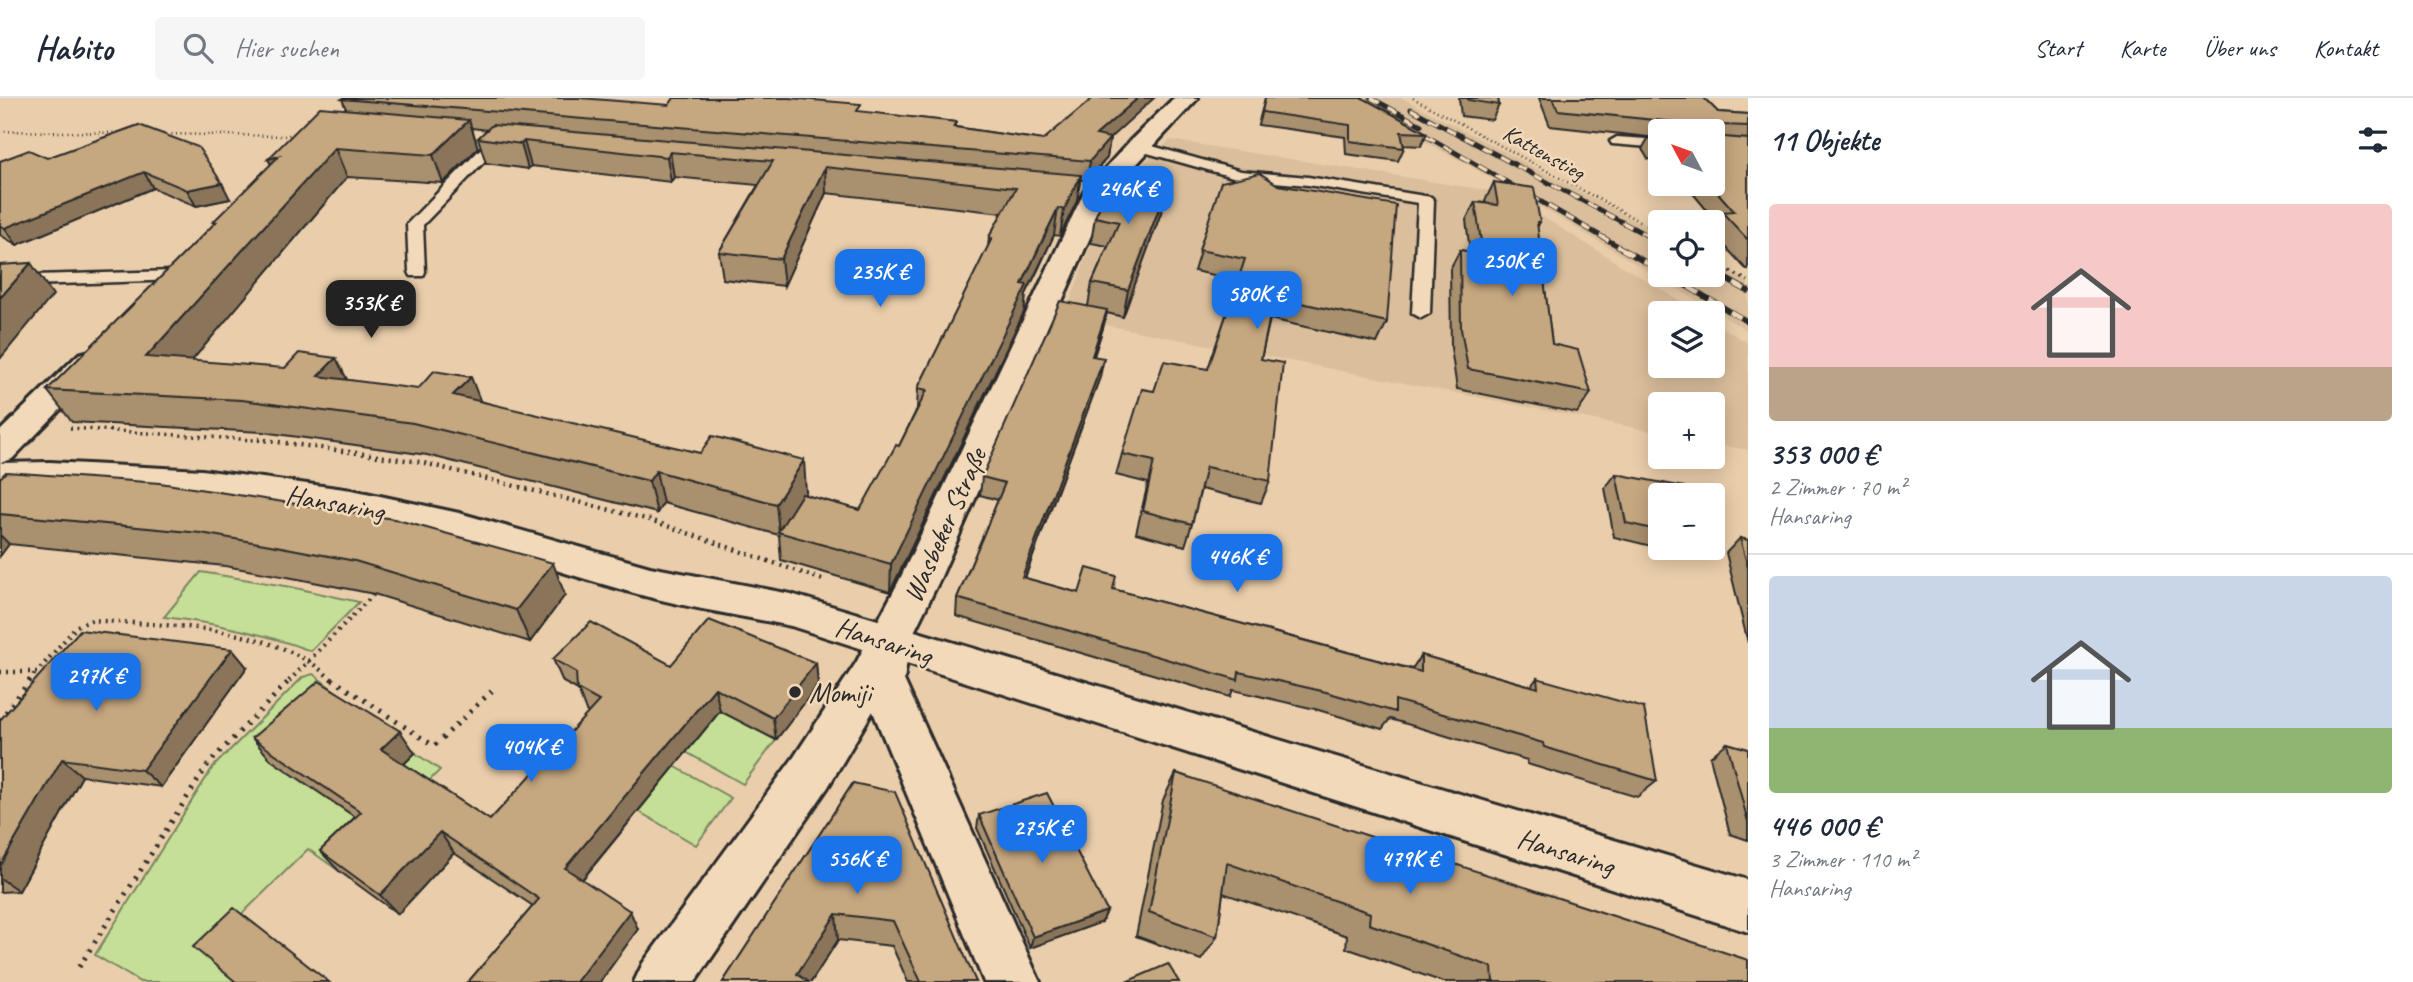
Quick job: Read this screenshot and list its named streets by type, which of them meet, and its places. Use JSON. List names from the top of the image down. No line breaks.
{"streets":{"street":["Hansaring","Wasbeker Straße"],"path":["Kattenstieg"]},"crossings":[["Hansaring","Wasbeker Straße"]],"places":["Momiji"],"north":"top left","page":{"header":"Habito","search":"Hier suchen","nav":["Start","Karte","Über uns","Kontakt"],"heading":"11 Objekte","map_buttons":["+","−"],"price":["246K €","250K €","235K €","580K €","353K €","446K €","297K €","404K €","275K €","556K €","479K €"],"list":[{"name":"353 000 €","note":"2 Zimmer · 70 m² · Hansaring"},{"name":"446 000 €","note":"3 Zimmer · 110 m² · Hansaring"}]}}
